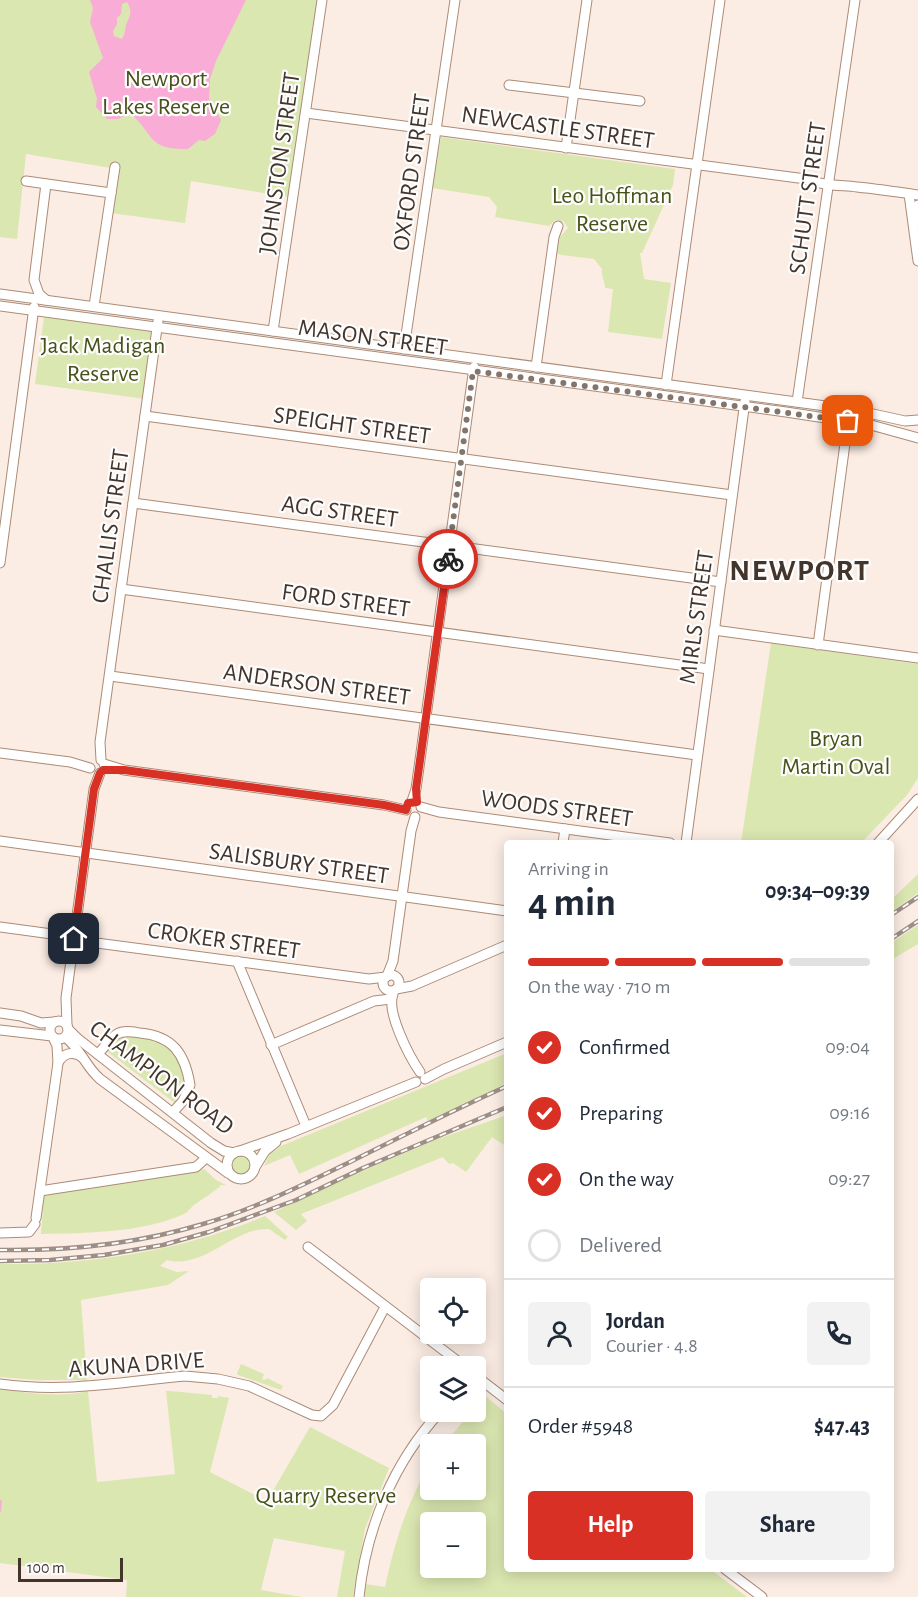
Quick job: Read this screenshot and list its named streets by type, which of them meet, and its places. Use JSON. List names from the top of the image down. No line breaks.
{"streets":{"street":["NEWCASTLE STREET","JOHNSTON STREET","OXFORD STREET","SCHUTT STREET","MASON STREET","SPEIGHT STREET","AGG STREET","CHALLIS STREET","FORD STREET","MIRLS STREET","ANDERSON STREET","WOODS STREET","SALISBURY STREET","CROKER STREET","CHAMPION ROAD","AKUNA DRIVE"]},"crossings":[["NEWCASTLE STREET","JOHNSTON STREET"],["NEWCASTLE STREET","OXFORD STREET"],["NEWCASTLE STREET","SCHUTT STREET"],["JOHNSTON STREET","MASON STREET"],["OXFORD STREET","MASON STREET"],["SCHUTT STREET","MASON STREET"],["MASON STREET","CHALLIS STREET"],["MASON STREET","MIRLS STREET"],["SPEIGHT STREET","CHALLIS STREET"],["SPEIGHT STREET","MIRLS STREET"],["AGG STREET","CHALLIS STREET"],["AGG STREET","MIRLS STREET"],["CHALLIS STREET","FORD STREET"],["CHALLIS STREET","ANDERSON STREET"],["CHALLIS STREET","WOODS STREET"],["CHALLIS STREET","SALISBURY STREET"],["CHALLIS STREET","CROKER STREET"],["CHALLIS STREET","CHAMPION ROAD"],["FORD STREET","MIRLS STREET"],["MIRLS STREET","ANDERSON STREET"]],"districts":["NEWPORT"],"parks":["Newport Lakes Reserve","Leo Hoffman Reserve","Jack Madigan Reserve","Bryan Martin Oval","Quarry Reserve"],"scale_bar":"100 m","page":{"heading":["4 min","Arriving in","09:34–09:39"],"panel":["Jordan","Courier · 4.8","Order #5948","$47.43"],"bar":"On the way · 710 m","list":[["Confirmed","09:04"],["Preparing","09:16"],["On the way","09:27"],"Delivered"],"map_buttons":["+","−"],"buttons":["Help","Share"],"scale":"100 m"}}
